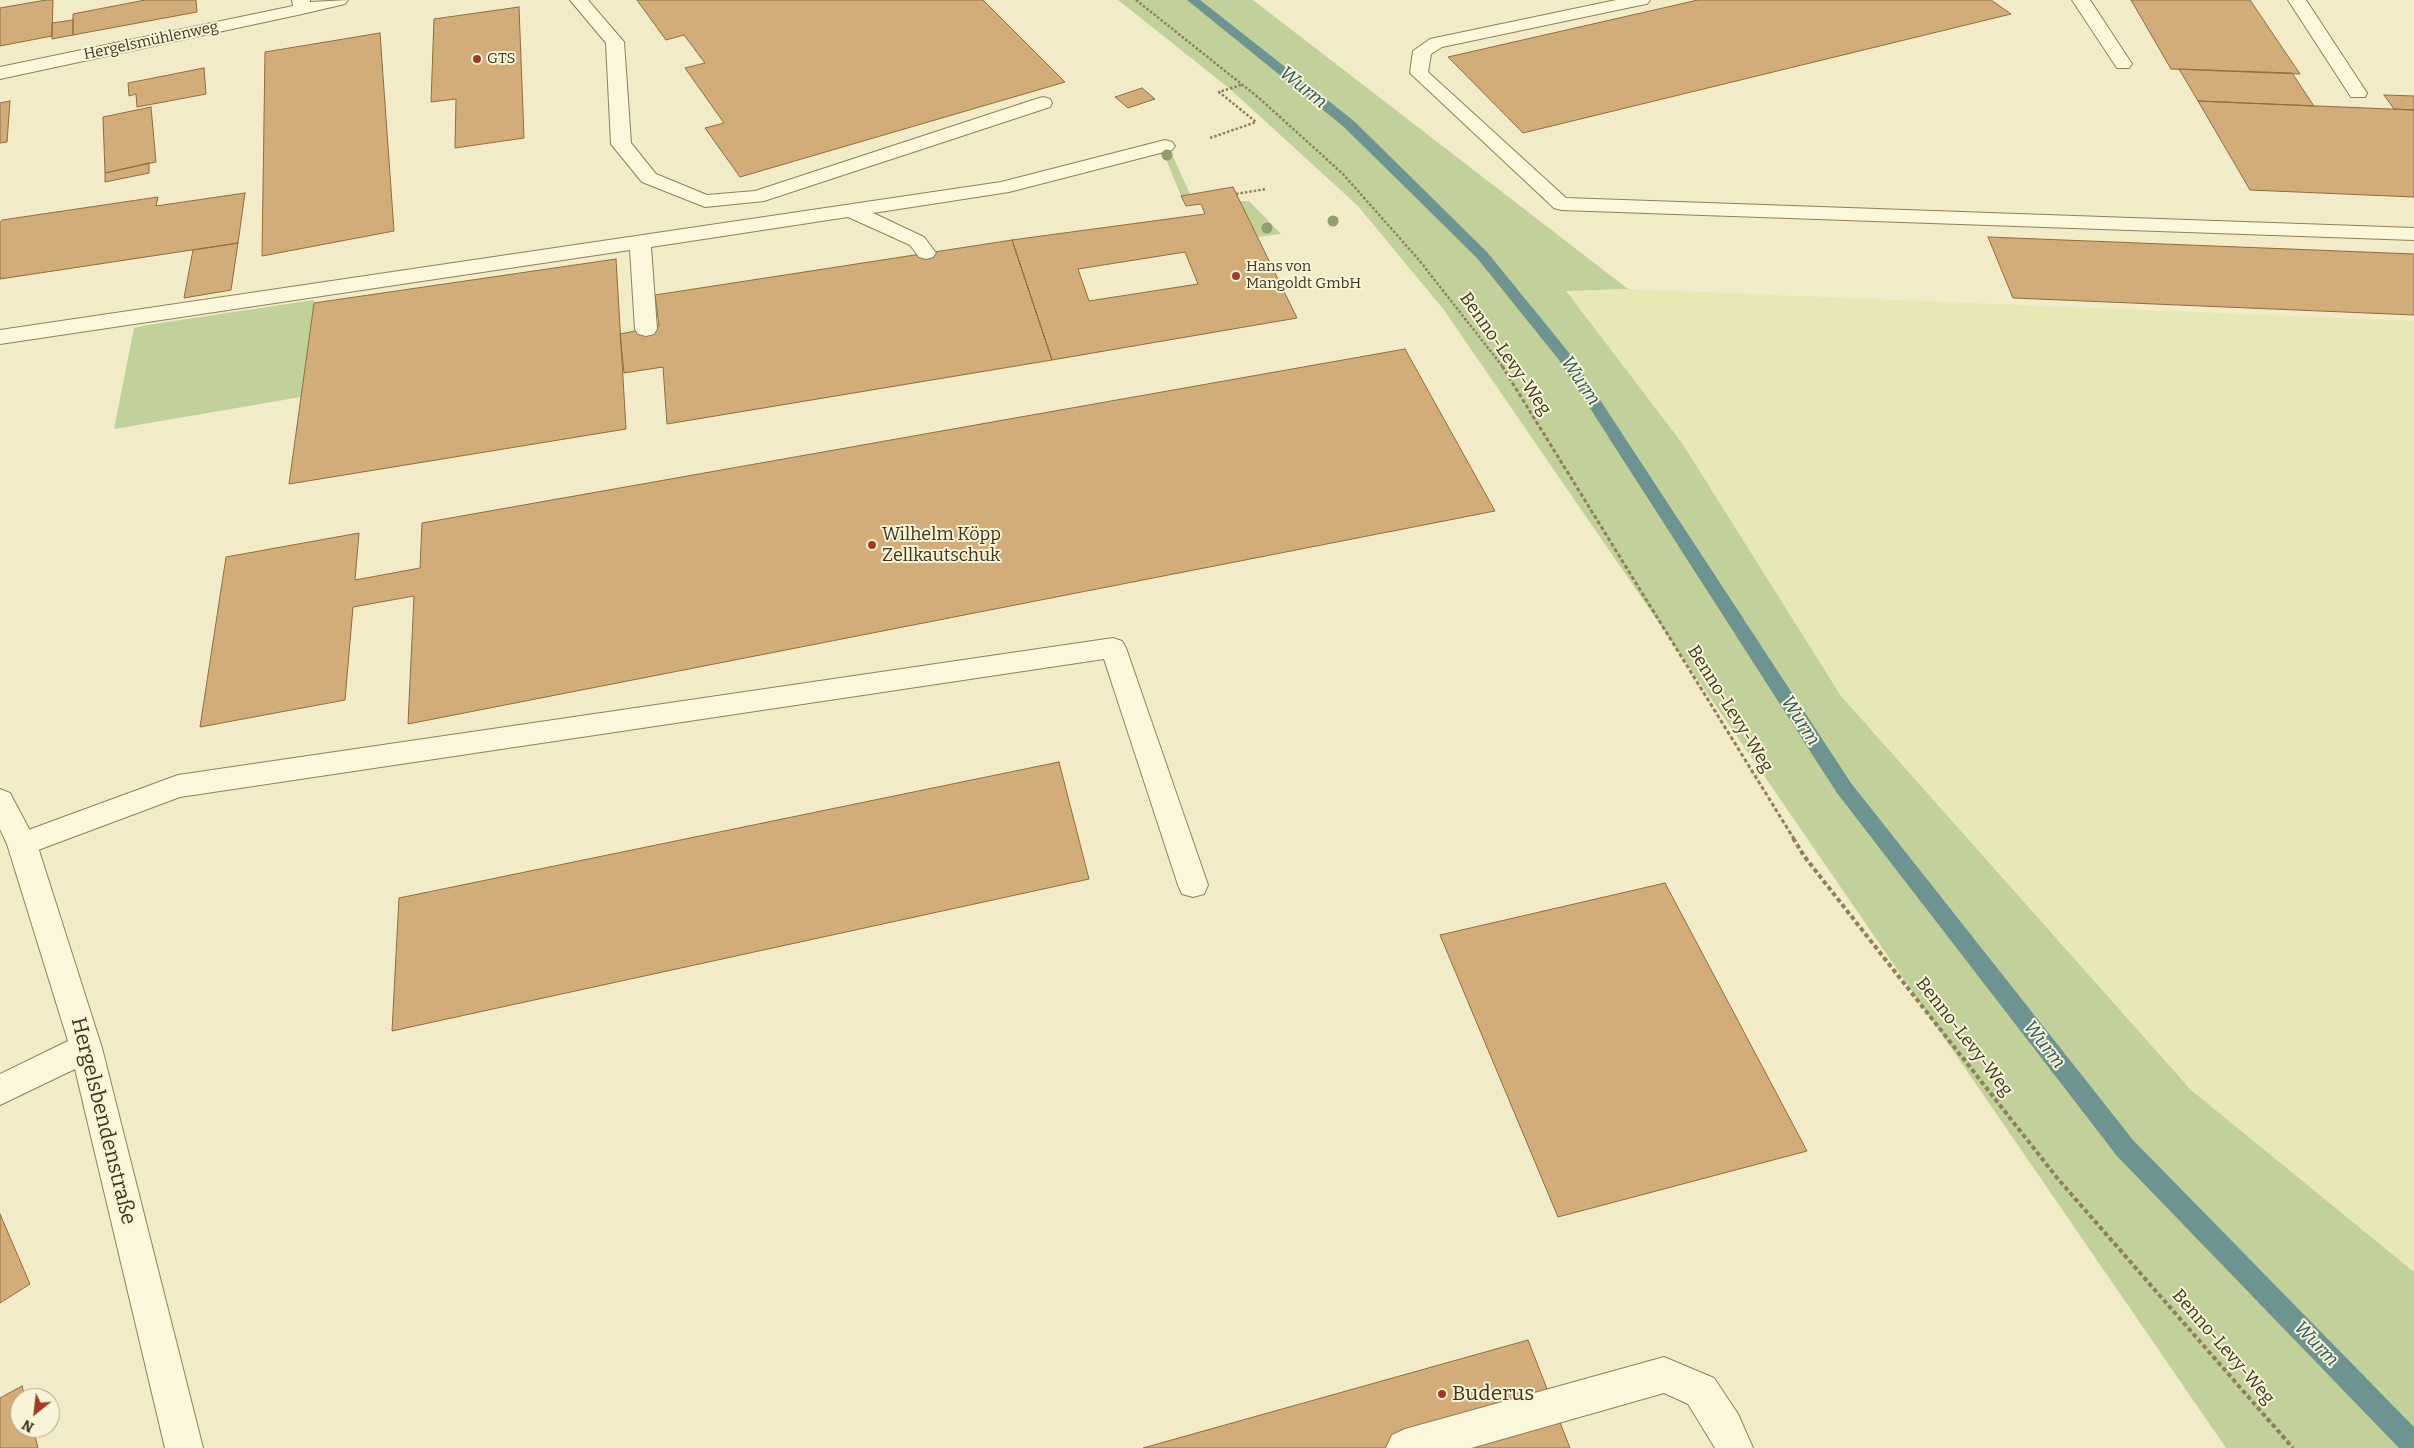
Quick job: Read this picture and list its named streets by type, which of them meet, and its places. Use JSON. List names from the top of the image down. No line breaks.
{"streets":{"street":["Hergelsmühlenweg","Hergelsbendenstraße"],"path":["Benno-Levy-Weg"]},"water":["Wurm"],"places":["GTS","Hans von Mangoldt GmbH","Wilhelm Köpp Zellkautschuk","Buderus"],"north":"bottom left"}
